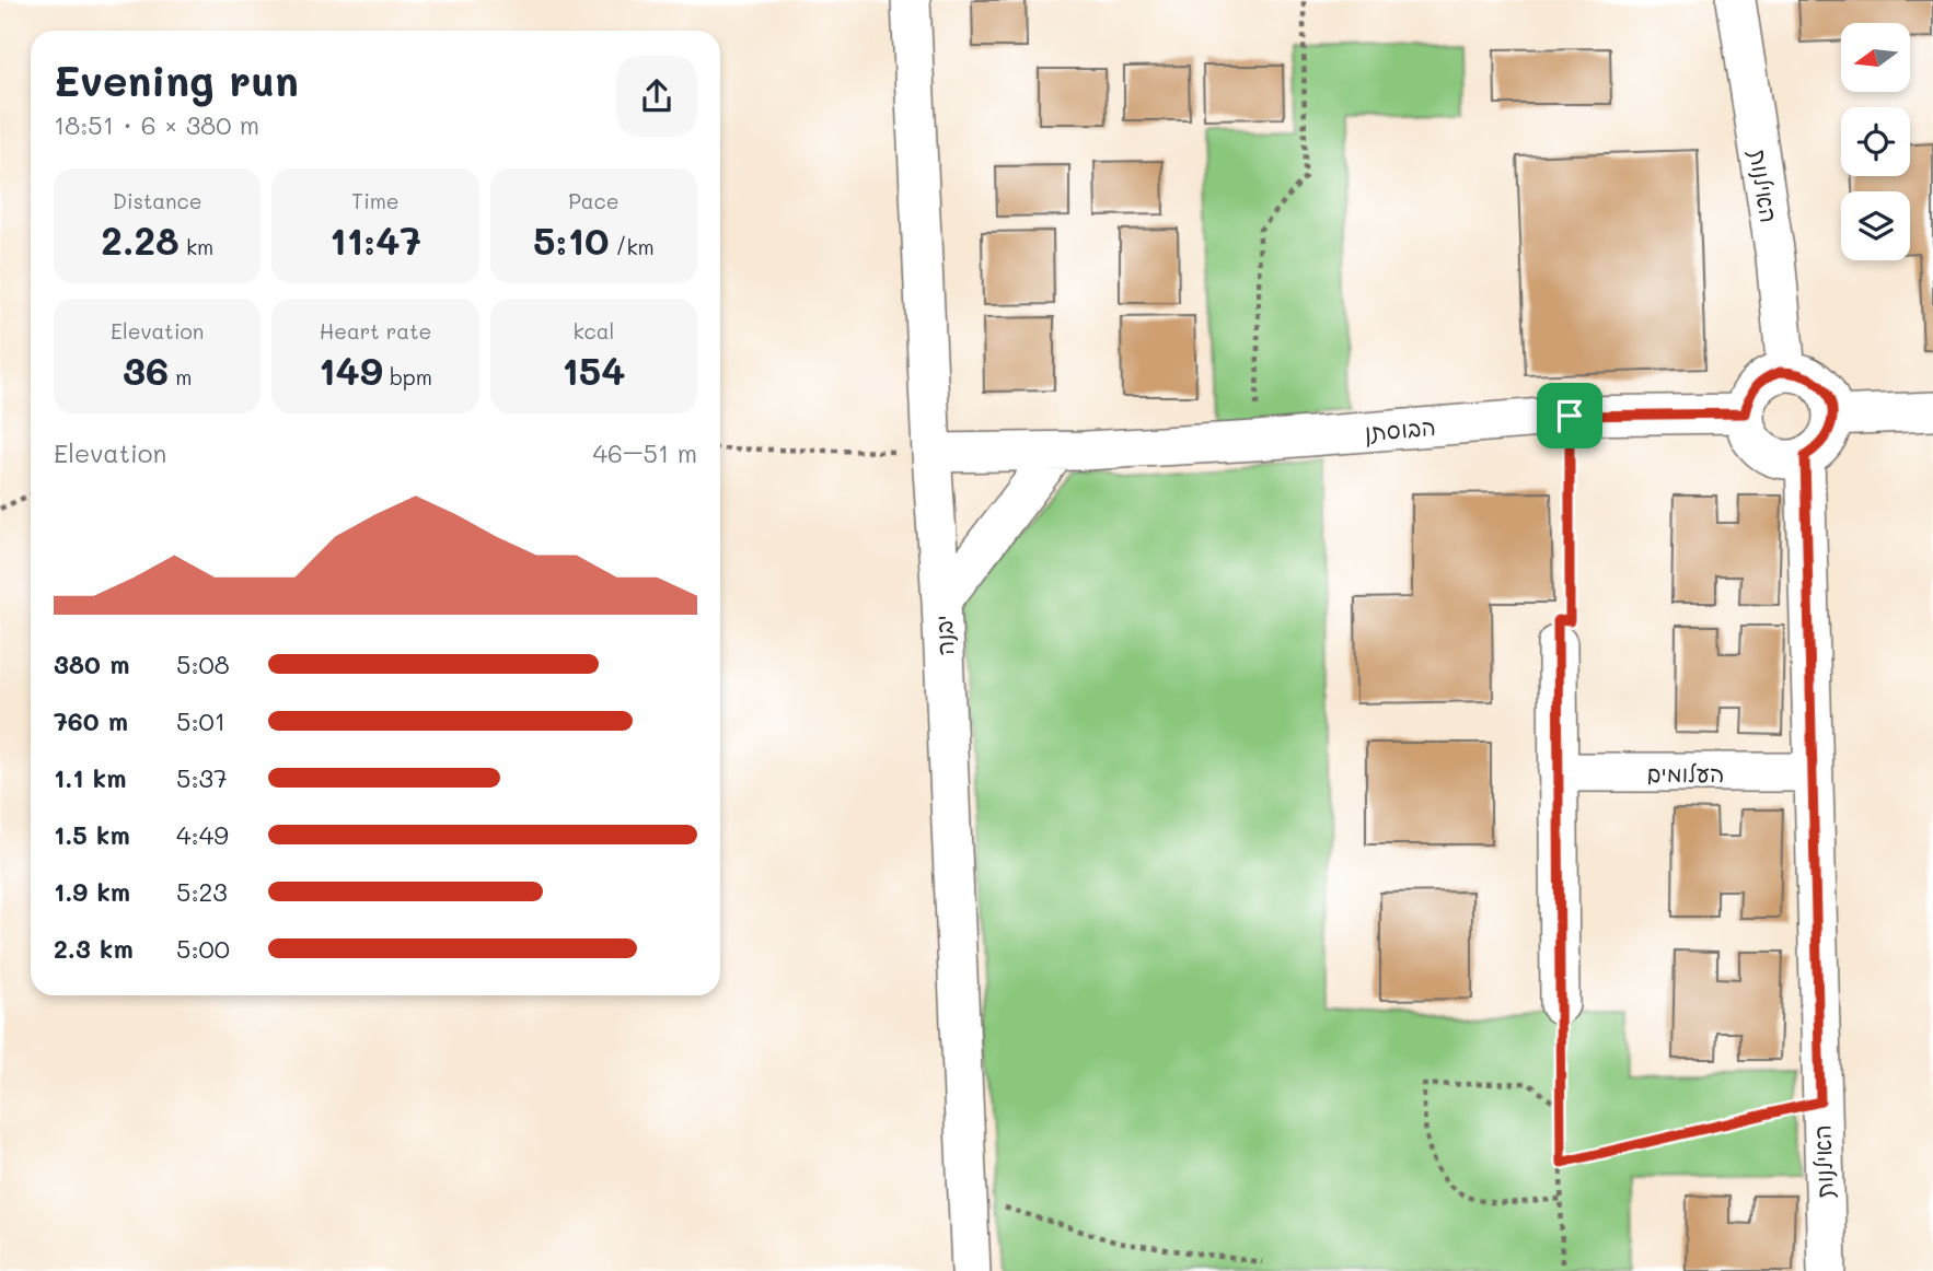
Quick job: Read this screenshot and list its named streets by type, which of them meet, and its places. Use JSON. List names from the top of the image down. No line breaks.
{"streets":{"street":["האילנות","הבוסתן","יבנה","העלומים"]},"crossings":[["האילנות","הבוסתן"],["האילנות","העלומים"],["הבוסתן","יבנה"]],"north":"left","page":{"heading":["Evening run","18:51 · 6 × 380 m"],"stats":[["Distance","2.28 km"],["Time","11:47"],["Pace","5:10 /km"],["Elevation","36 m"],["Heart rate","149 bpm"],["kcal","154"]],"chart":["Elevation","46–51 m"],"list":[{"name":"380 m","note":"5:08"},{"name":"760 m","note":"5:01"},{"name":"1.1 km","note":"5:37"},{"name":"1.5 km","note":"4:49"},{"name":"1.9 km","note":"5:23"},{"name":"2.3 km","note":"5:00"}]}}
